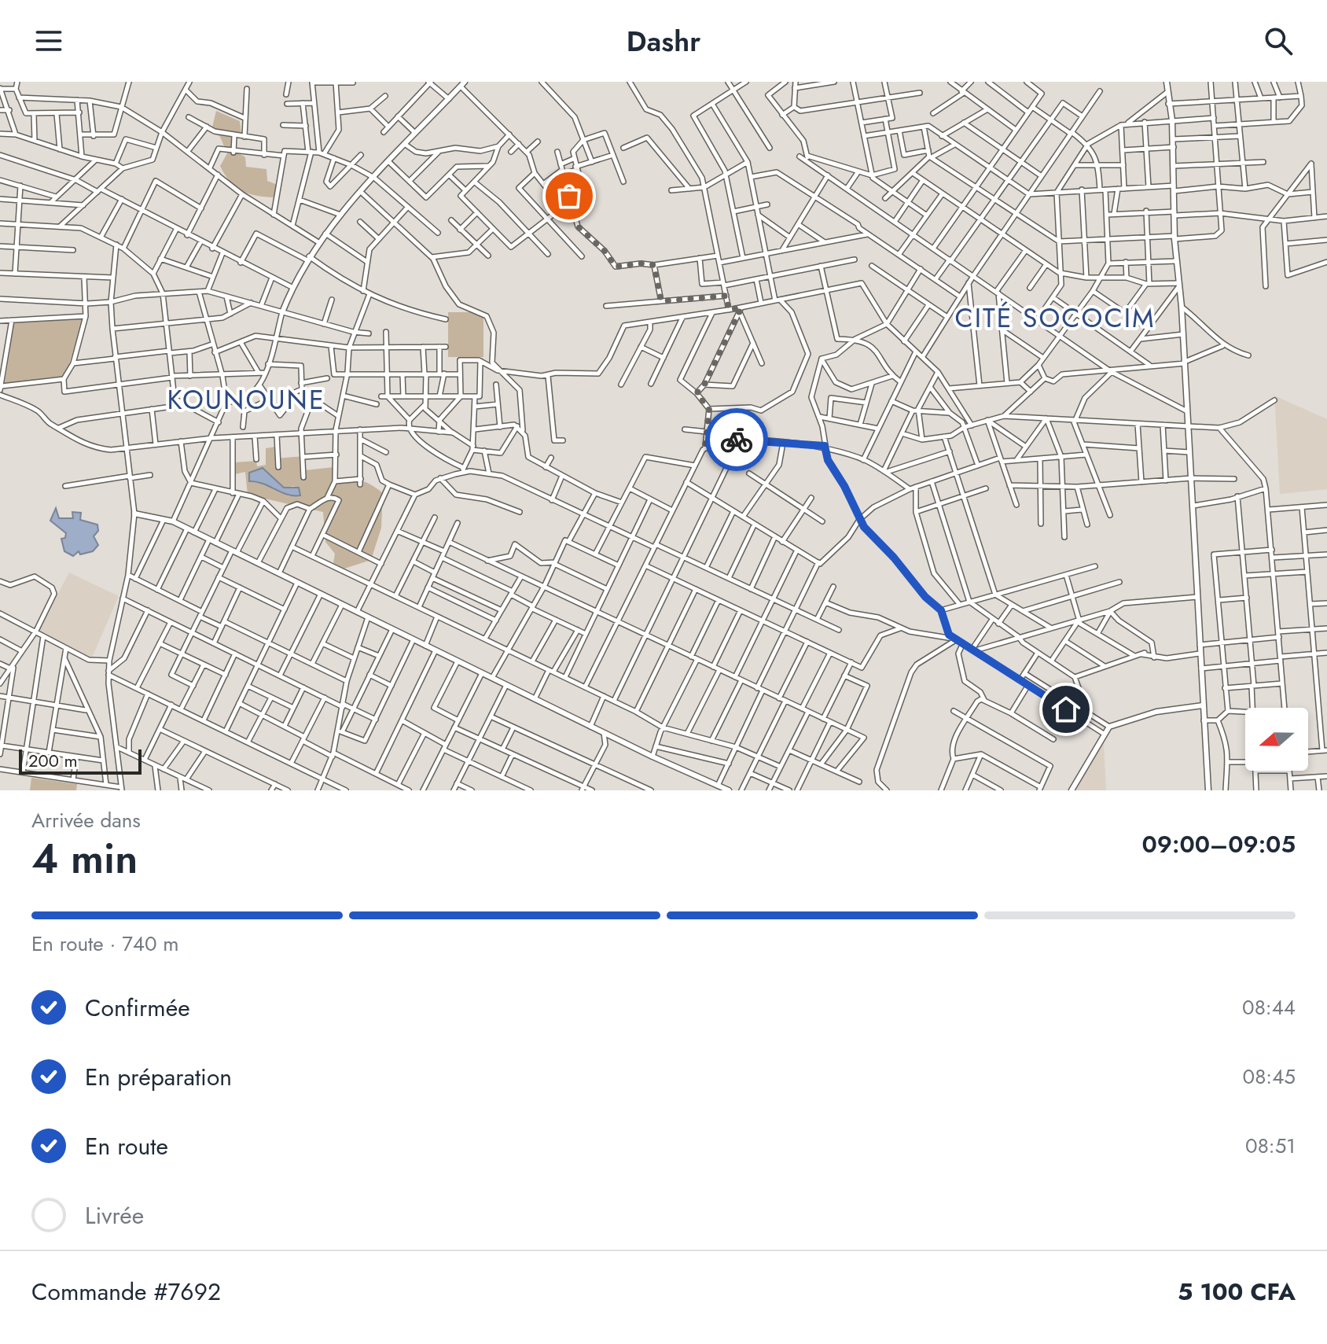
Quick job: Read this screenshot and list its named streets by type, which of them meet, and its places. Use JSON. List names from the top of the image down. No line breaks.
{"districts":["CITÉ SOCOCIM","KOUNOUNE"],"scale_bar":"200 m","north":"left","page":{"header":"Dashr","scale":"200 m","heading":["4 min","Arrivée dans","09:00–09:05"],"panel":["Commande #7692","5 100 CFA"],"bar":"En route · 740 m","list":[["Confirmée","08:44"],["En préparation","08:45"],["En route","08:51"],"Livrée"]}}
